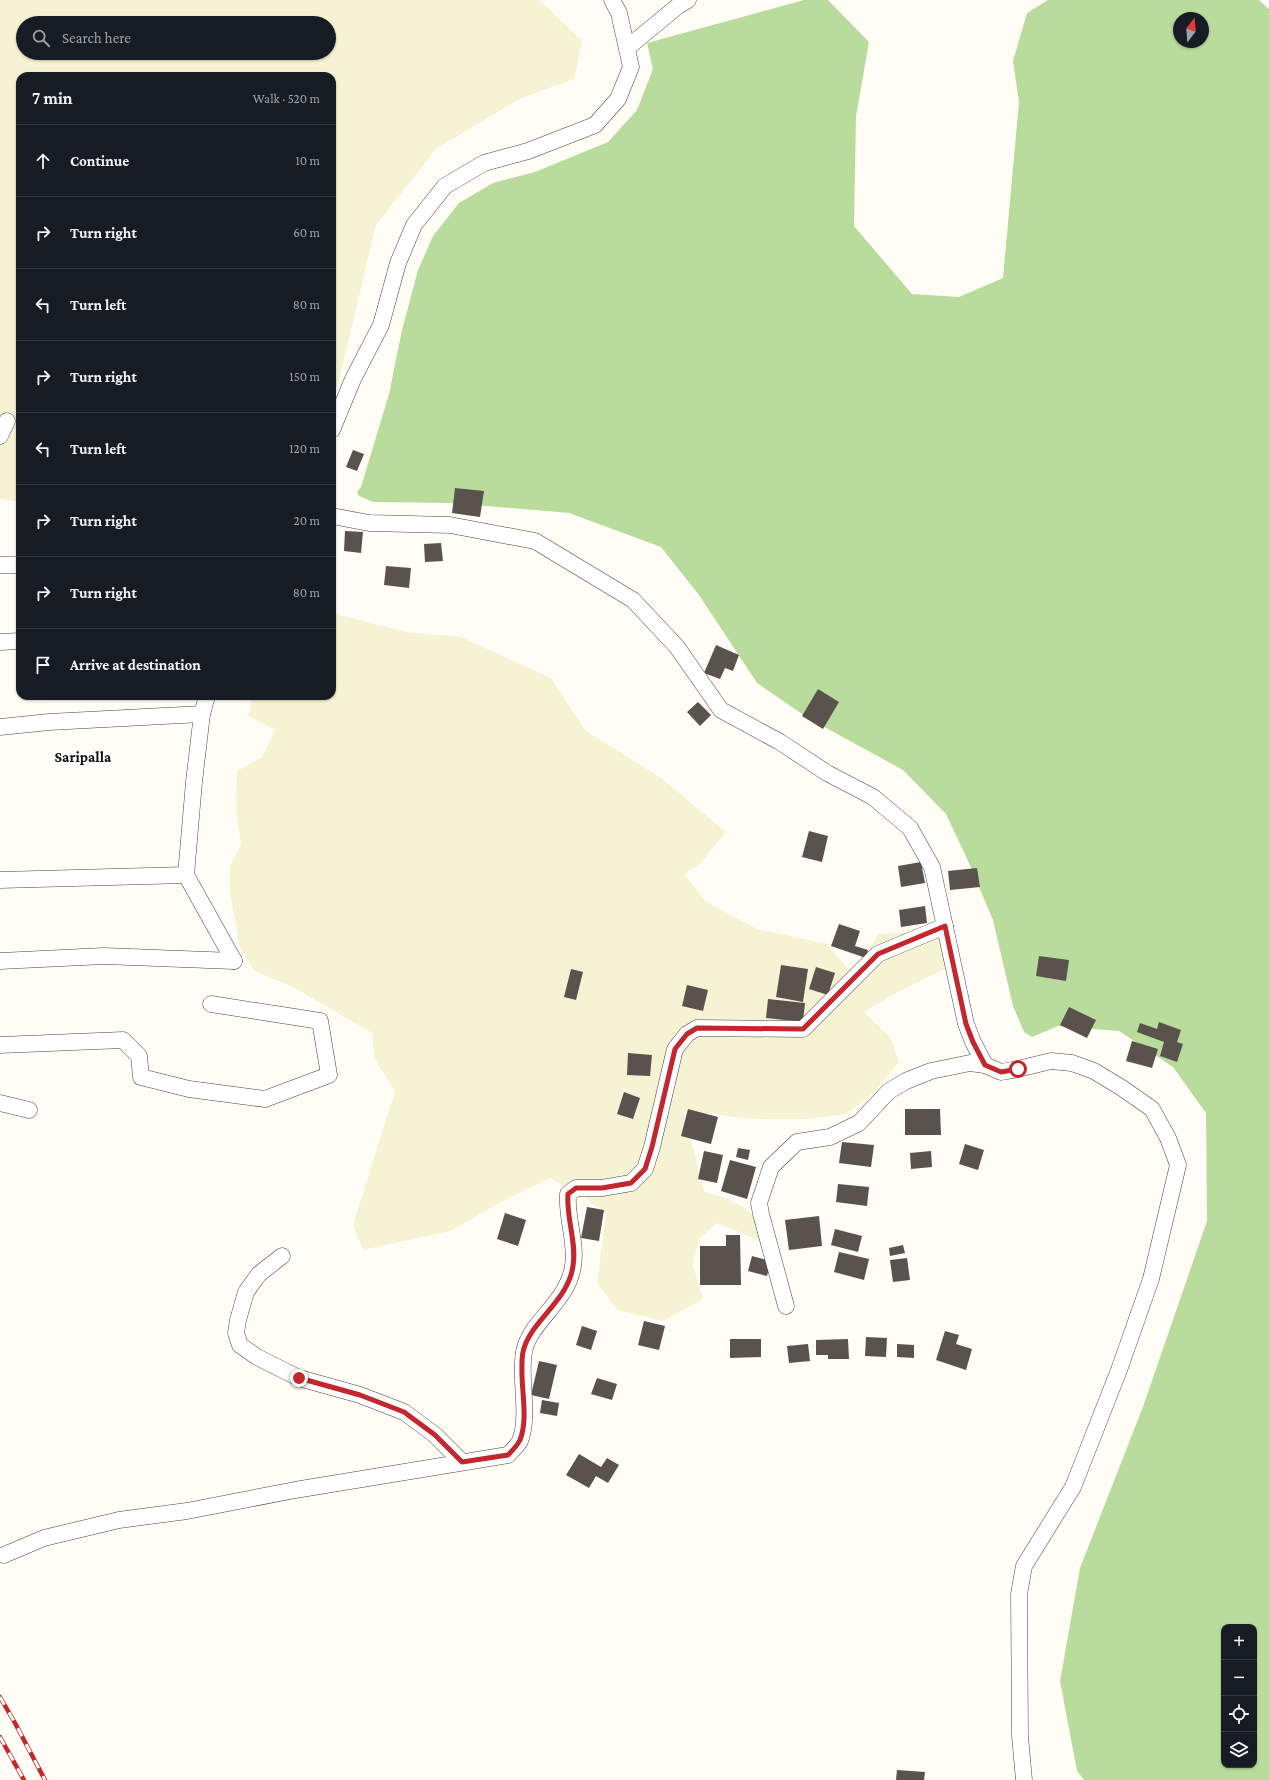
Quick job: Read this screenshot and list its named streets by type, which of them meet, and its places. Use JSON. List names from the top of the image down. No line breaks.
{"districts":["Saripalla"],"north":"top","page":{"search":"Search here","heading":["7 min","Walk · 520 m"],"list":[["Continue","10 m"],["Turn right","60 m"],["Turn left","80 m"],["Turn right","150 m"],["Turn left","120 m"],["Turn right","20 m"],["Turn right","80 m"],"Arrive at destination"],"map_buttons":["+","−"]}}
